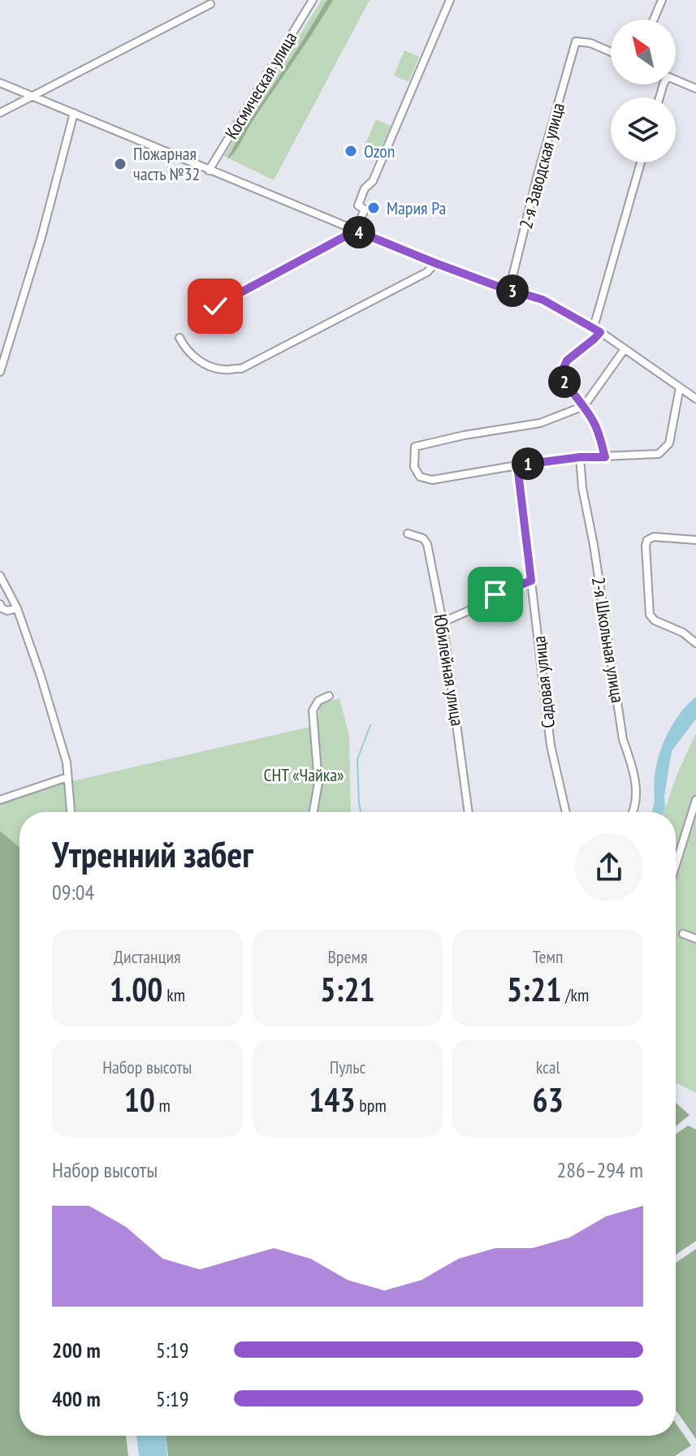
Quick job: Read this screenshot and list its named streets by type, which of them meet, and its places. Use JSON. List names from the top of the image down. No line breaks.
{"streets":{"street":["Космическая улица","2-я Заводская улица","2-я Школьная улица","Юбилейная улица","Садовая улица"]},"parks":["СНТ «Чайка»"],"places":["Ozon","Пожарная часть №32","Мария Ра"],"north":"top left","page":{"pins":["4","3","2","1"],"heading":["Утренний забег","09:04"],"stats":[["Дистанция","1.00 km"],["Время","5:21"],["Темп","5:21 /km"],["Набор высоты","10 m"],["Пульс","143 bpm"],["kcal","63"]],"chart":["Набор высоты","286–294 m"],"list":[{"name":"200 m","note":"5:19"},{"name":"400 m","note":"5:19"}]}}
